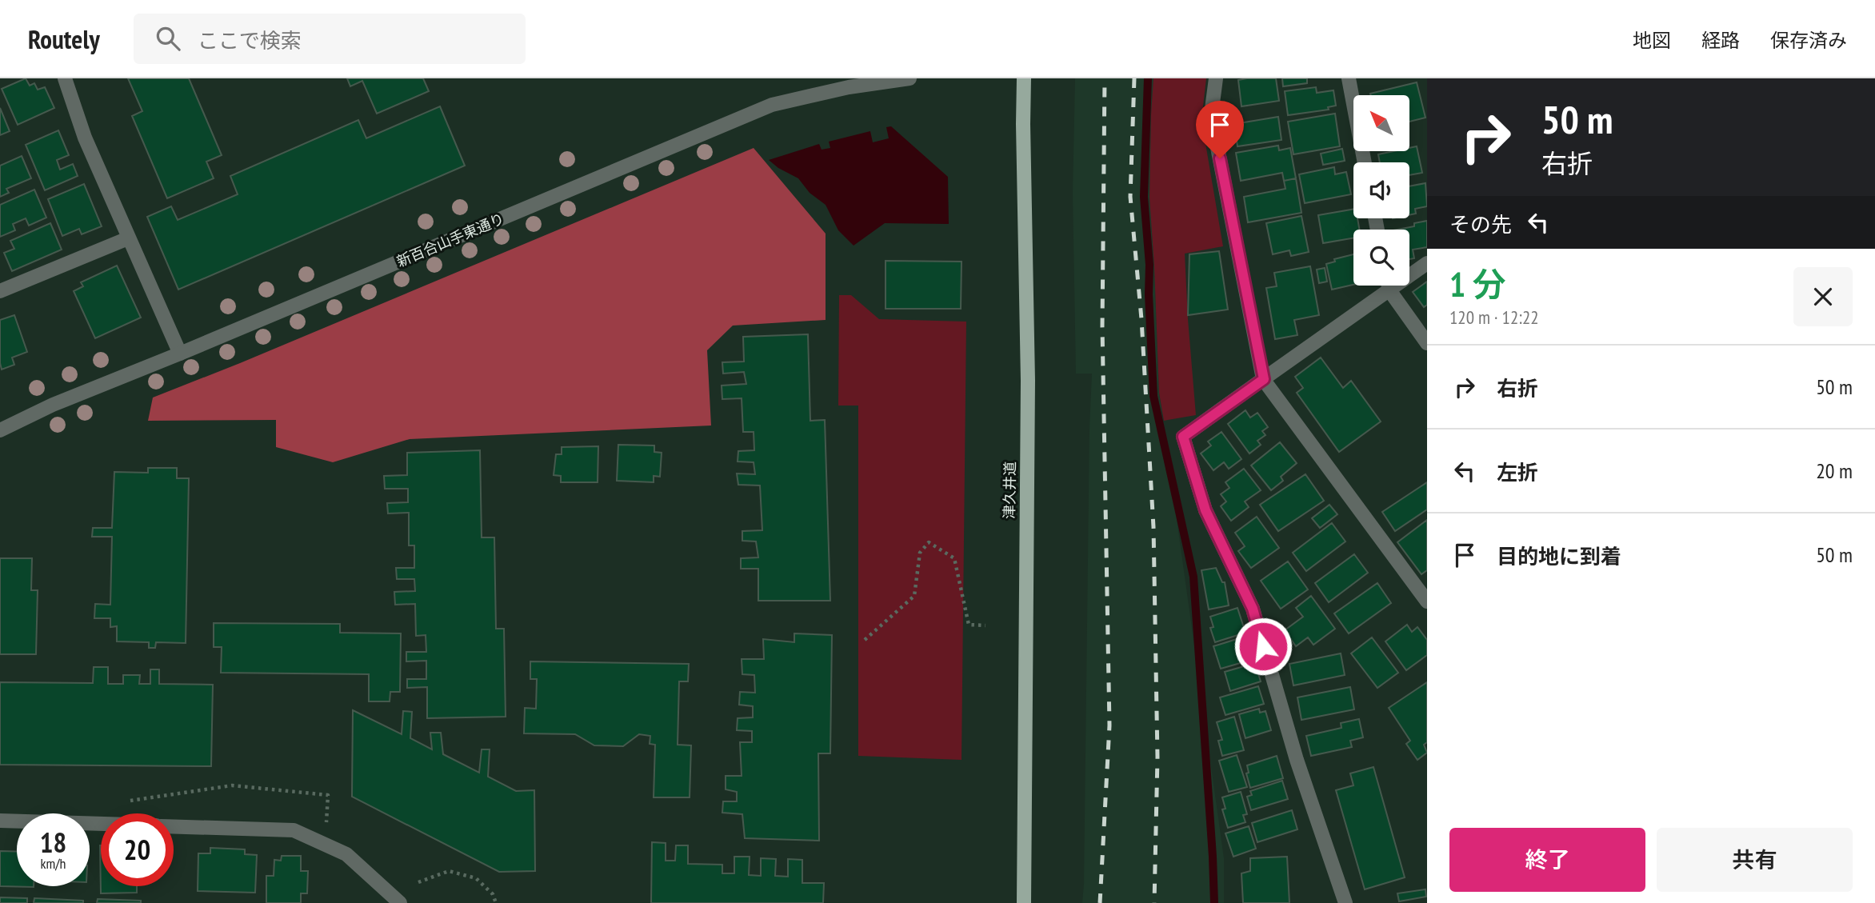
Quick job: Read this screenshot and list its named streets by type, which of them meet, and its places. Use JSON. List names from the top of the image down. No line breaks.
{"streets":{"main road":["津久井道"],"street":["新百合山手東通り"]},"north":"top left","page":{"header":"Routely","search":"ここで検索","nav":["地図","経路","保存済み"],"turn":["50 m","右折"],"then":"その先","heading":["1 分","120 m · 12:22"],"list":[{"name":"右折","value":"50 m"},{"name":"左折","value":"20 m"},{"name":"目的地に到着","value":"50 m"}],"speed":"18 km/h","limit":"20","buttons":["終了","共有"]}}
